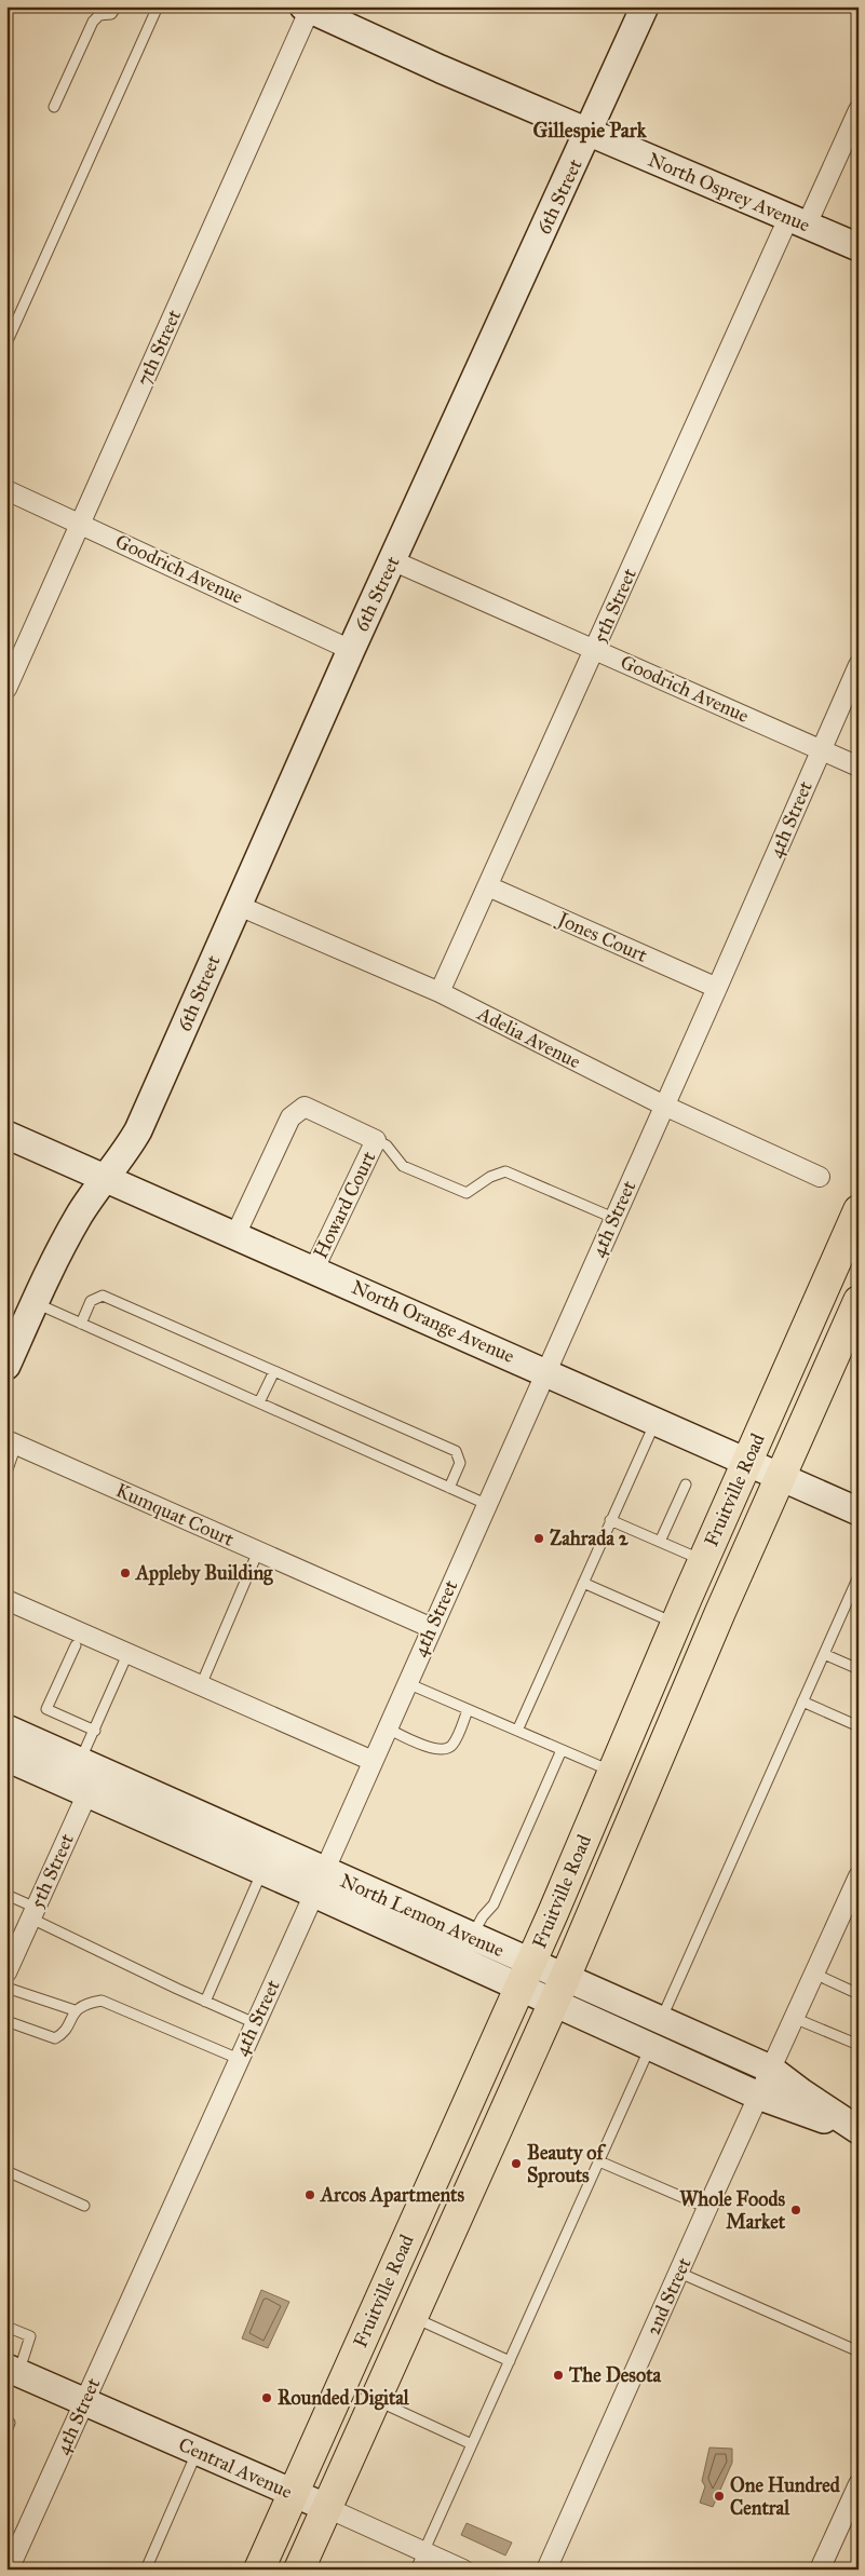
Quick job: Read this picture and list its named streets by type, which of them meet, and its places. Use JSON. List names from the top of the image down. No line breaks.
{"streets":{"main road":["Fruitville Road"],"street":["North Osprey Avenue","6th Street","7th Street","Goodrich Avenue","5th Street","4th Street","Jones Court","Adelia Avenue","Howard Court","North Orange Avenue","Kumquat Court","North Lemon Avenue","2nd Street","Central Avenue"]},"crossings":[["North Osprey Avenue","6th Street"],["North Osprey Avenue","7th Street"],["North Osprey Avenue","5th Street"],["6th Street","Goodrich Avenue"],["6th Street","Adelia Avenue"],["6th Street","North Orange Avenue"],["7th Street","Goodrich Avenue"],["Goodrich Avenue","5th Street"],["Goodrich Avenue","4th Street"],["5th Street","Jones Court"],["5th Street","Adelia Avenue"],["5th Street","North Lemon Avenue"],["4th Street","Jones Court"],["4th Street","Adelia Avenue"],["4th Street","North Orange Avenue"],["4th Street","Kumquat Court"],["4th Street","North Lemon Avenue"],["4th Street","Central Avenue"],["Howard Court","North Orange Avenue"],["North Orange Avenue","Fruitville Road"],["Fruitville Road","North Lemon Avenue"],["Fruitville Road","Central Avenue"]],"districts":["Gillespie Park"],"places":["Zahrada 2","Appleby Building","Beauty of Sprouts","Arcos Apartments","Whole Foods Market","The Desota","Rounded Digital","One Hundred Central"]}
